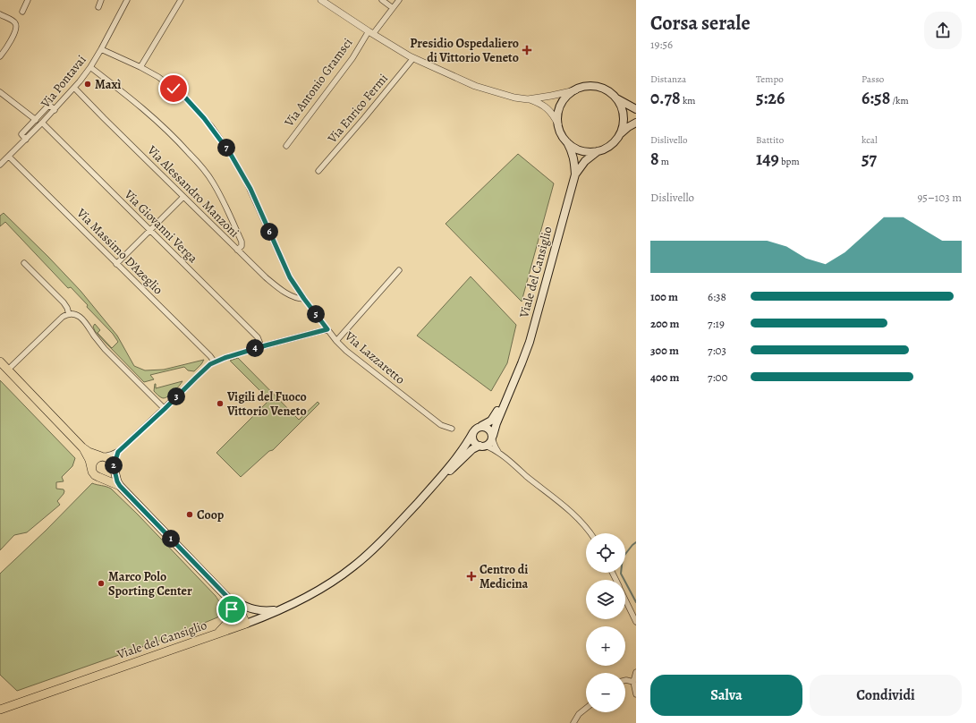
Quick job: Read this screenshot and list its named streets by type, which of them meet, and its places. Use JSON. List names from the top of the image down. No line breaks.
{"streets":{"main road":["Viale del Cansiglio"],"street":["Via Pontavai","Via Antonio Gramsci","Via Enrico Fermi","Via Alessandro Manzoni","Via Giovanni Verga","Via Massimo D'Azeglio","Via Lazzaretto"]},"crossings":[["Via Pontavai","Via Alessandro Manzoni"],["Via Pontavai","Via Giovanni Verga"],["Via Pontavai","Via Massimo D'Azeglio"],["Via Pontavai","Via Lazzaretto"],["Via Alessandro Manzoni","Via Lazzaretto"]],"places":{"health":["Presidio Ospedaliero di Vittorio Veneto","Centro di Medicina"],"other":["Maxì","Vigili del Fuoco Vittorio Veneto","Coop","Marco Polo Sporting Center"]},"page":{"heading":["Corsa serale","19:56"],"stats":[["Distanza","0.78 km"],["Tempo","5:26"],["Passo","6:58 /km"],["Dislivello","8 m"],["Battito","149 bpm"],["kcal","57"]],"pins":["7","6","5","4","3","2","1"],"chart":["Dislivello","95–103 m"],"list":[{"name":"100 m","note":"6:38"},{"name":"200 m","note":"7:19"},{"name":"300 m","note":"7:03"},{"name":"400 m","note":"7:00"}],"map_buttons":["+","−"],"buttons":["Salva","Condividi"]}}
